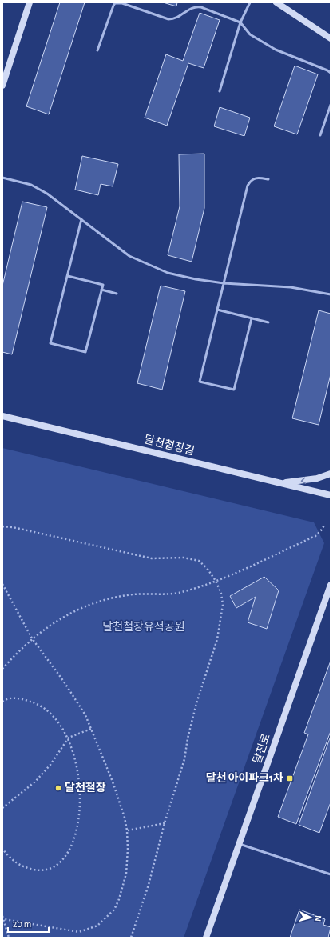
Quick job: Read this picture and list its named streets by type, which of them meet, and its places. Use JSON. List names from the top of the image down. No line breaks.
{"streets":{"street":["달천철장길","달천로"]},"parks":["달천철장유적공원"],"places":{"transit":["달천 아이파크1차"],"other":["달천철장"]},"scale_bar":"20 m","north":"right"}
